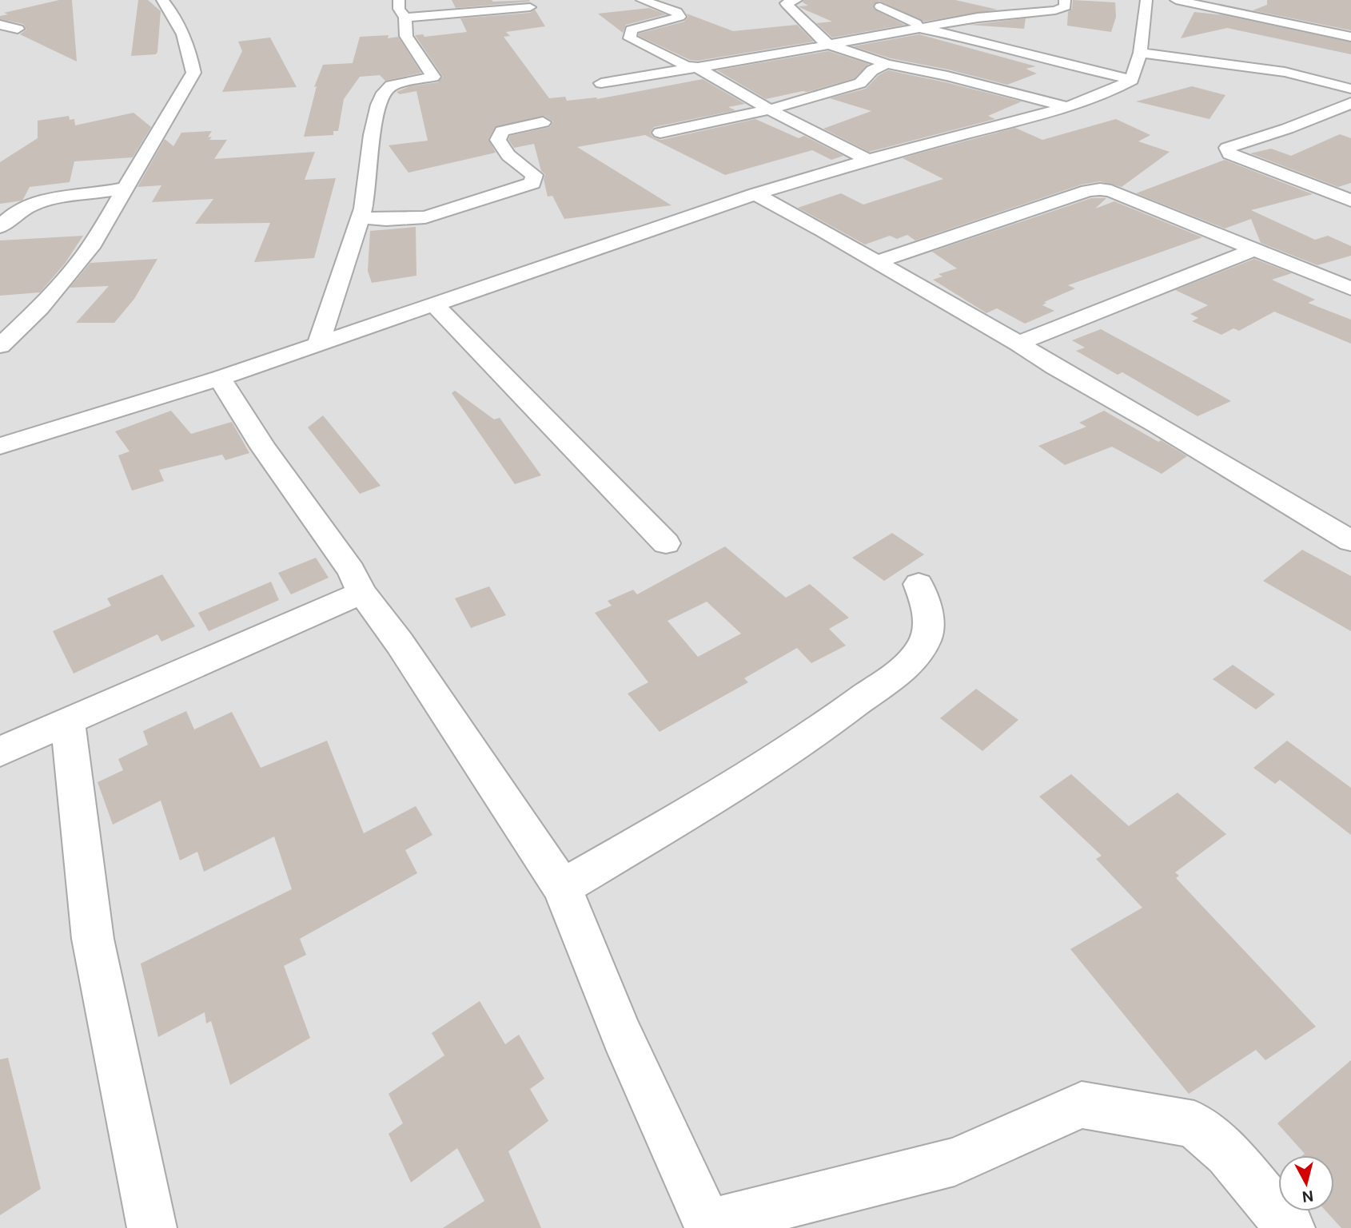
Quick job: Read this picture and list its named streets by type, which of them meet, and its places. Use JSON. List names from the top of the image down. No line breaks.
{"north":"bottom"}
